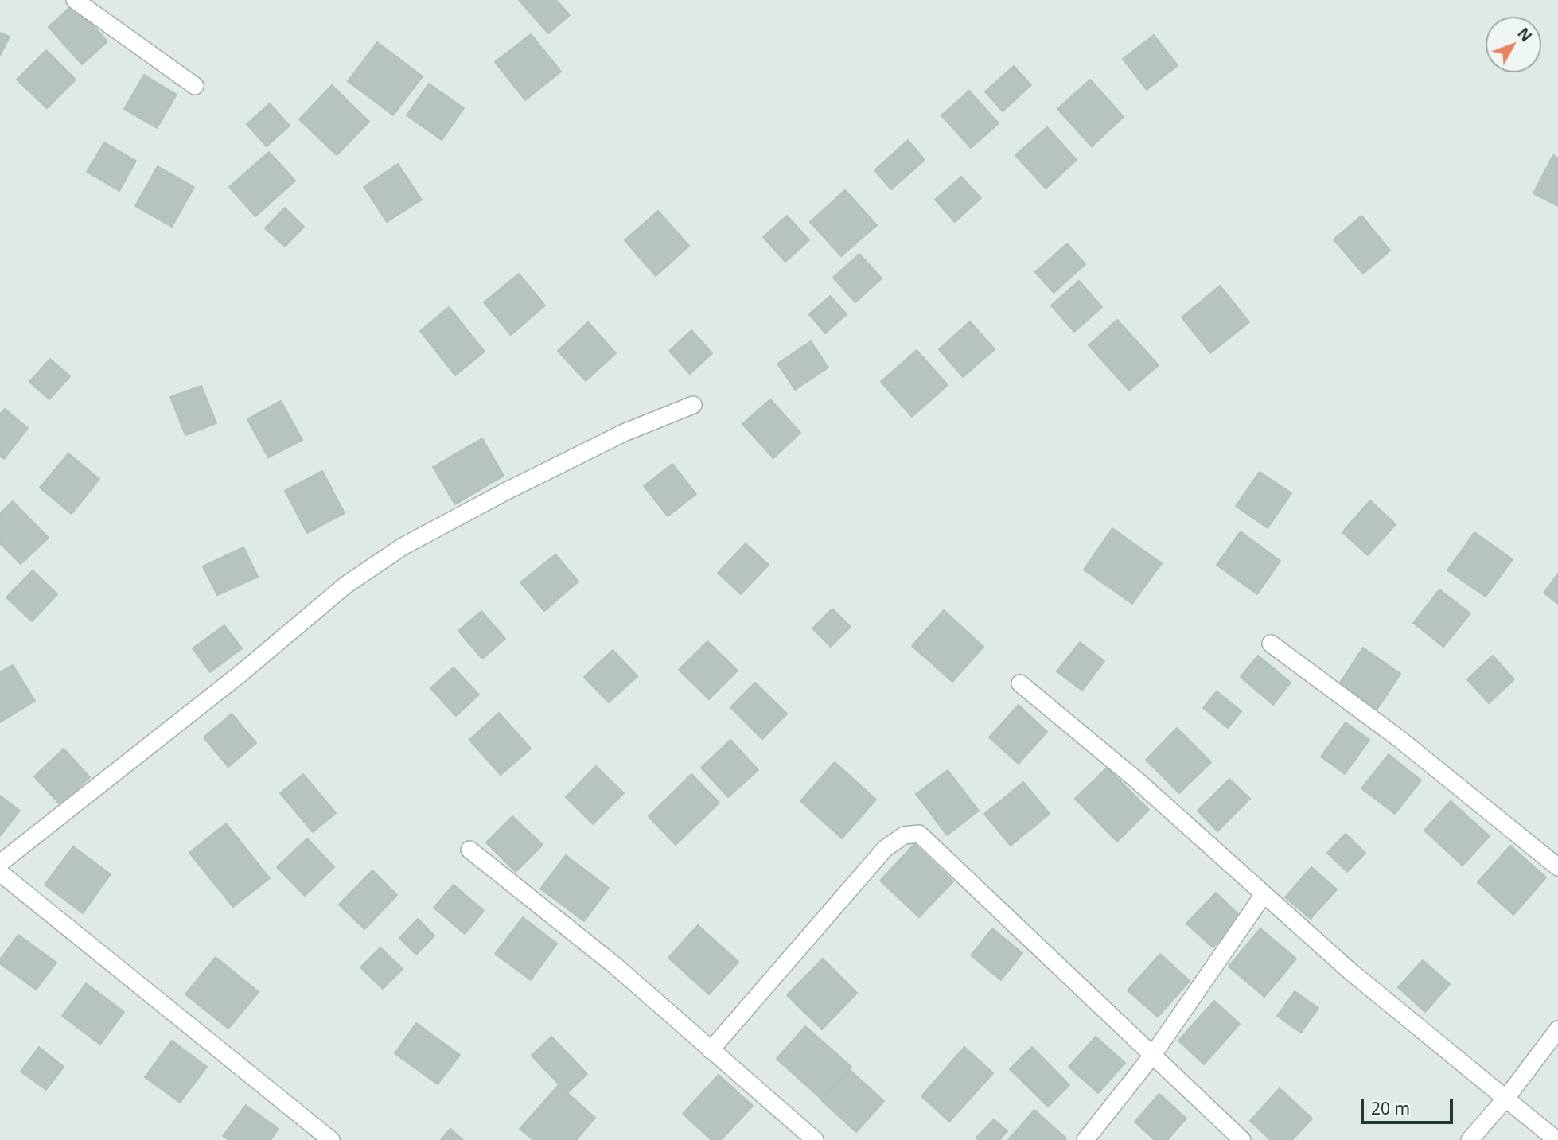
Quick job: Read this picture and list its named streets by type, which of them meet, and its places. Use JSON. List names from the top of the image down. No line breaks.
{"scale_bar":"20 m","north":"top right"}
